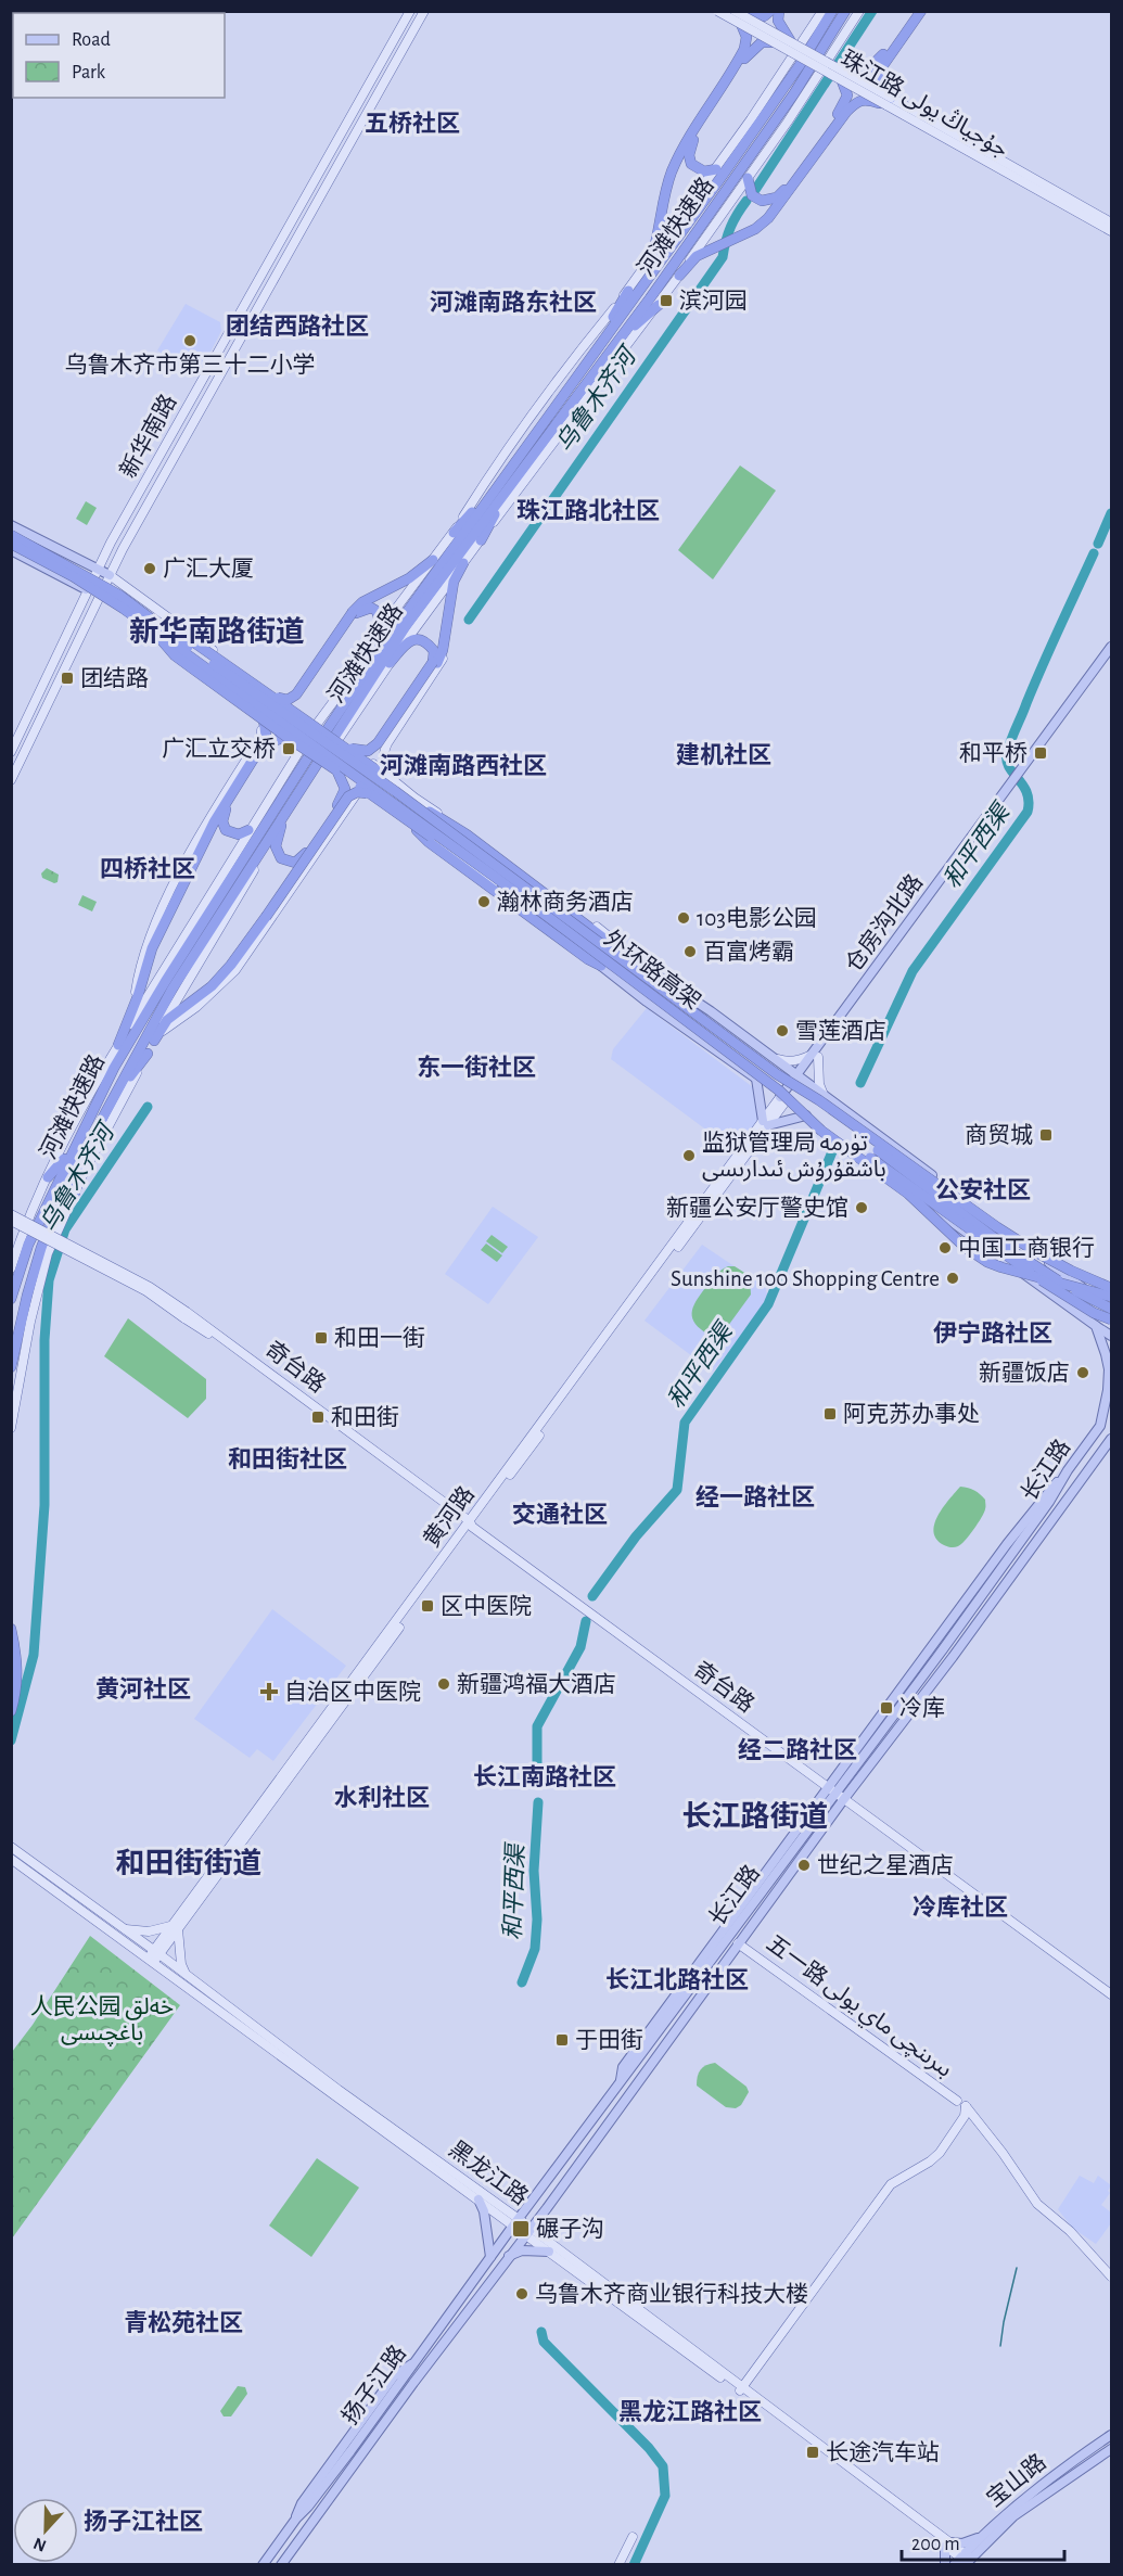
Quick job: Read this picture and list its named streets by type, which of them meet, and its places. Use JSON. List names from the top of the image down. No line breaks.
{"streets":{"highway":["河滩快速路","外环路高架"],"main road":["仓房沟北路","长江路","扬子江路","宝山路"],"street":["珠江路 جۇجياڭ يولى","新华南路","奇台路","黄河路","五一路 بىرىنچى ماي يولى","黑龙江路"]},"crossings":[["仓房沟北路","外环路高架"],["仓房沟北路","黄河路"],["外环路高架","黄河路"],["奇台路","长江路"],["奇台路","黄河路"],["长江路","五一路 بىرىنچى ماي يولى"],["长江路","黑龙江路"],["长江路","扬子江路"],["黄河路","黑龙江路"],["黑龙江路","扬子江路"],["黑龙江路","宝山路"]],"districts":["五桥社区","河滩南路东社区","团结西路社区","珠江路北社区","新华南路街道","建机社区","河滩南路西社区","四桥社区","东一街社区","公安社区","伊宁路社区","和田街社区","经一路社区","交通社区","黄河社区","经二路社区","长江南路社区","水利社区","长江路街道","和田街街道","冷库社区","长江北路社区","青松苑社区","黑龙江路社区","扬子江社区"],"water":["乌鲁木齐河","和平西渠"],"parks":["人民公园 خەلق باغچىسى"],"places":{"transit":["滨河园","团结路","广汇立交桥","和平桥","商贸城","和田一街","阿克苏办事处","和田街","区中医院","冷库","于田街","碾子沟","长途汽车站"],"other":["乌鲁木齐市第三十二小学","广汇大厦","瀚林商务酒店","103电影公园","百富烤霸","雪莲酒店","监狱管理局 تۈرمە باشقۇرۇش ئىدارىسى","新疆公安厅警史馆","中国工商银行","Sunshine 100 Shopping Centre","新疆饭店","新疆鸿福大酒店","世纪之星酒店","乌鲁木齐商业银行科技大楼"],"health":["自治区中医院"]},"legend":["Road","Park"],"scale_bar":"200 m","north":"bottom"}
